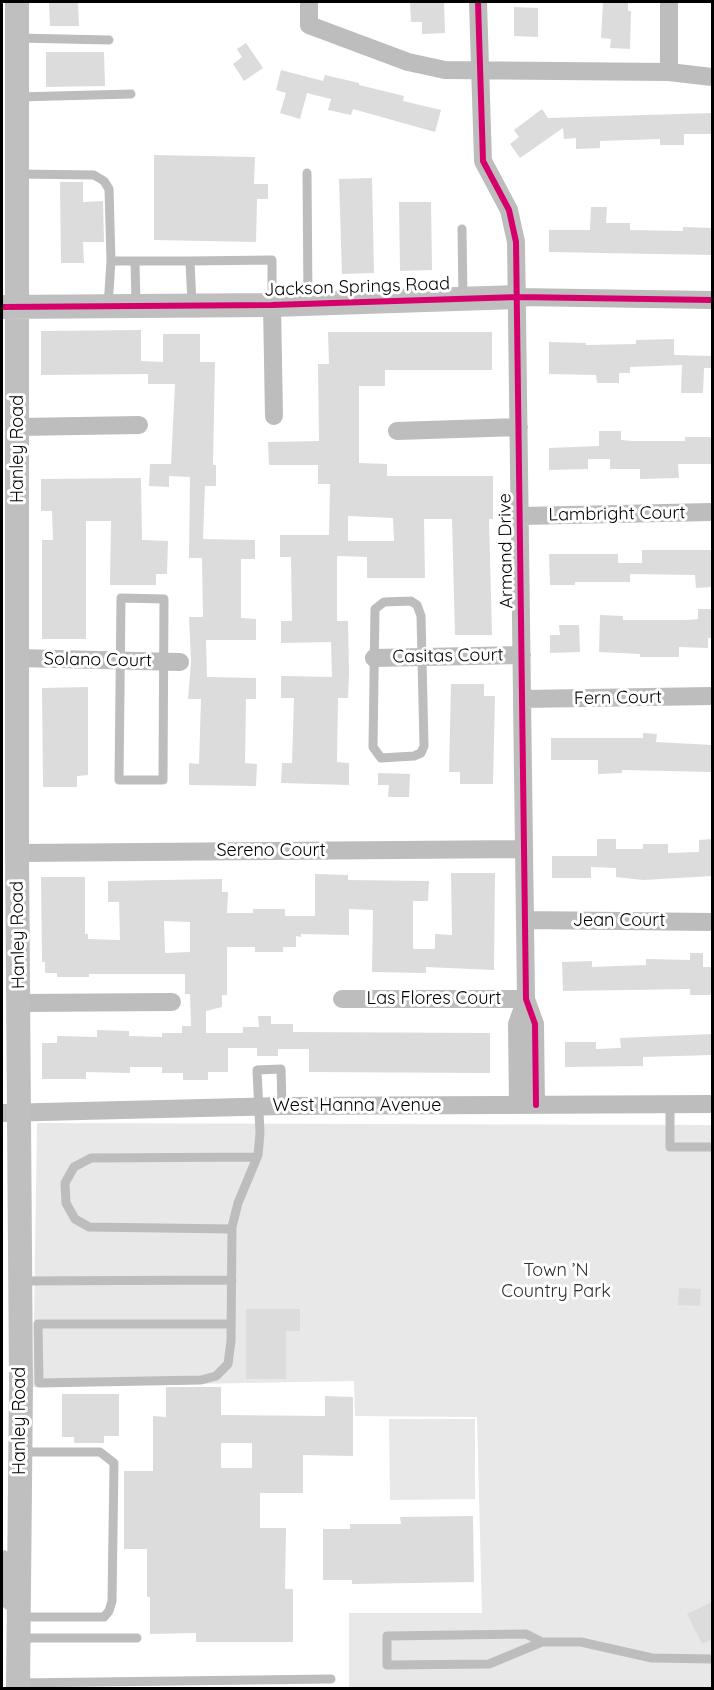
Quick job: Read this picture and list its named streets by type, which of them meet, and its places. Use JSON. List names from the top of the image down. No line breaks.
{"streets":{"main road":["Jackson Springs Road","Hanley Road"],"street":["Lambright Court","Armand Drive","Casitas Court","Solano Court","Fern Court","Sereno Court","Jean Court","Las Flores Court","West Hanna Avenue"]},"crossings":[["Jackson Springs Road","Hanley Road"],["Jackson Springs Road","Armand Drive"],["Hanley Road","Solano Court"],["Hanley Road","Sereno Court"],["Hanley Road","West Hanna Avenue"],["Lambright Court","Armand Drive"],["Armand Drive","Casitas Court"],["Armand Drive","Fern Court"],["Armand Drive","Sereno Court"],["Armand Drive","Jean Court"],["Armand Drive","Las Flores Court"],["Armand Drive","West Hanna Avenue"]],"parks":["Town ’N Country Park"]}
